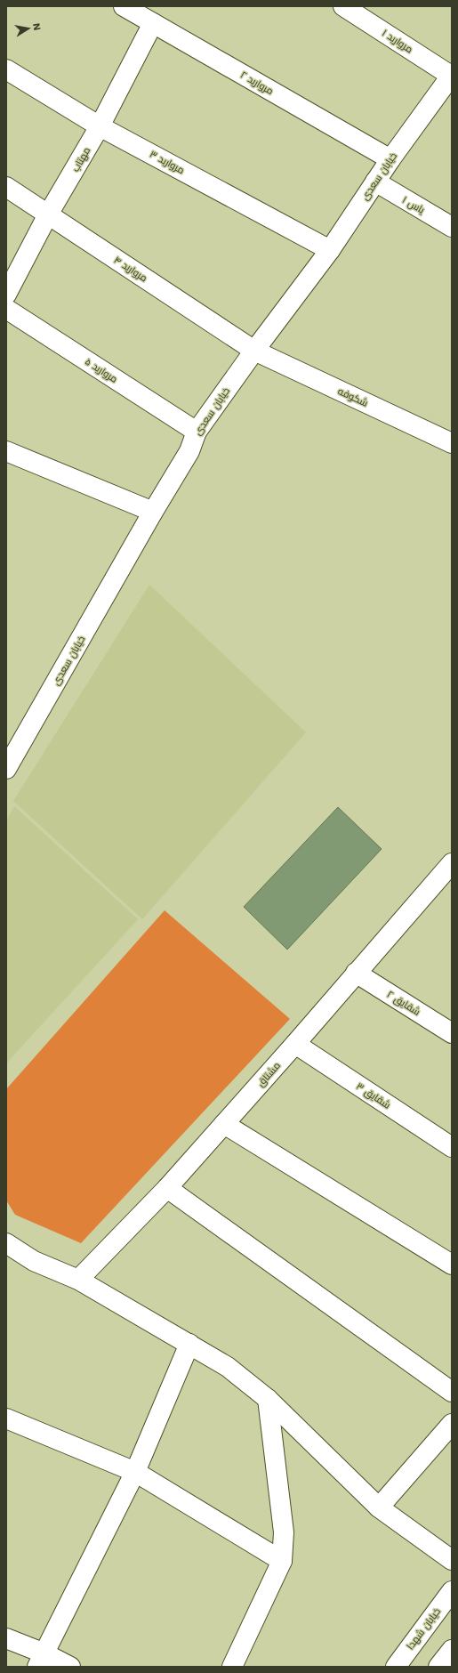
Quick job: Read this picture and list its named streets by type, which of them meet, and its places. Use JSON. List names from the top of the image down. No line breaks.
{"streets":{"street":["مروارید ۱","مروارید ۲","مهتاب","مرواربد ۳","خیابان سعدی","یاس ۱","مروارید ۴","مروارید ۵","شکوفه","شقایق ۲","مشتاق","شقایق ۳","خیابان شهدا"]},"crossings":[["مروارید ۱","خیابان سعدی"],["مروارید ۲","مهتاب"],["مروارید ۲","خیابان سعدی"],["مهتاب","مرواربد ۳"],["مهتاب","مروارید ۴"],["مرواربد ۳","خیابان سعدی"],["خیابان سعدی","یاس ۱"],["خیابان سعدی","مروارید ۴"],["خیابان سعدی","مروارید ۵"],["خیابان سعدی","شکوفه"],["مروارید ۴","شکوفه"],["شقایق ۲","مشتاق"],["مشتاق","شقایق ۳"]],"north":"right"}
